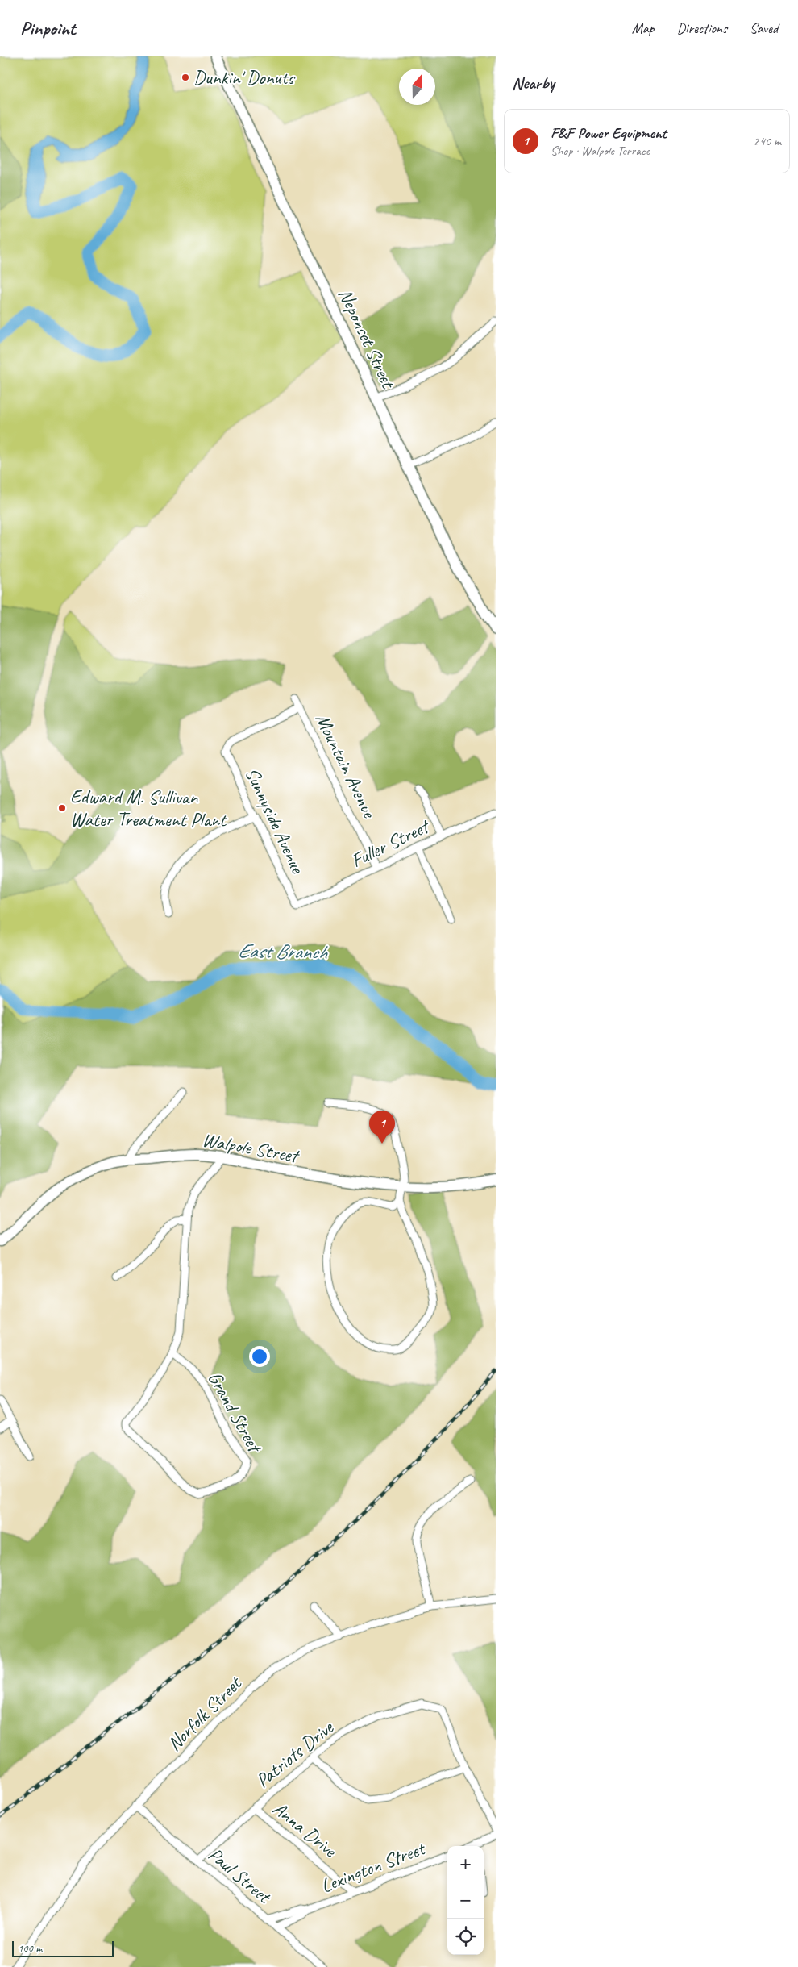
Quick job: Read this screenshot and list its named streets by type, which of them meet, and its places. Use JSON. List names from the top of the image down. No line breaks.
{"streets":{"main road":["Neponset Street","Walpole Street"],"street":["Mountain Avenue","Sunnyside Avenue","Fuller Street","Grand Street","Norfolk Street","Patriots Drive","Anna Drive","Lexington Street","Paul Street"]},"crossings":[["Mountain Avenue","Sunnyside Avenue"],["Mountain Avenue","Fuller Street"],["Sunnyside Avenue","Fuller Street"],["Walpole Street","Grand Street"],["Norfolk Street","Paul Street"],["Patriots Drive","Anna Drive"],["Patriots Drive","Paul Street"],["Anna Drive","Lexington Street"],["Lexington Street","Paul Street"]],"water":["East Branch"],"places":["Dunkin' Donuts","Edward M. Sullivan Water Treatment Plant"],"scale_bar":"100 m","north":"top","page":{"header":"Pinpoint","nav":["Map","Directions","Saved"],"heading":"Nearby","list":[{"mark":"1","name":"F&F Power Equipment","note":"Shop · Walpole Terrace","value":"240 m"}],"pins":"1","map_buttons":["+","−"],"scale":"100 m"}}
